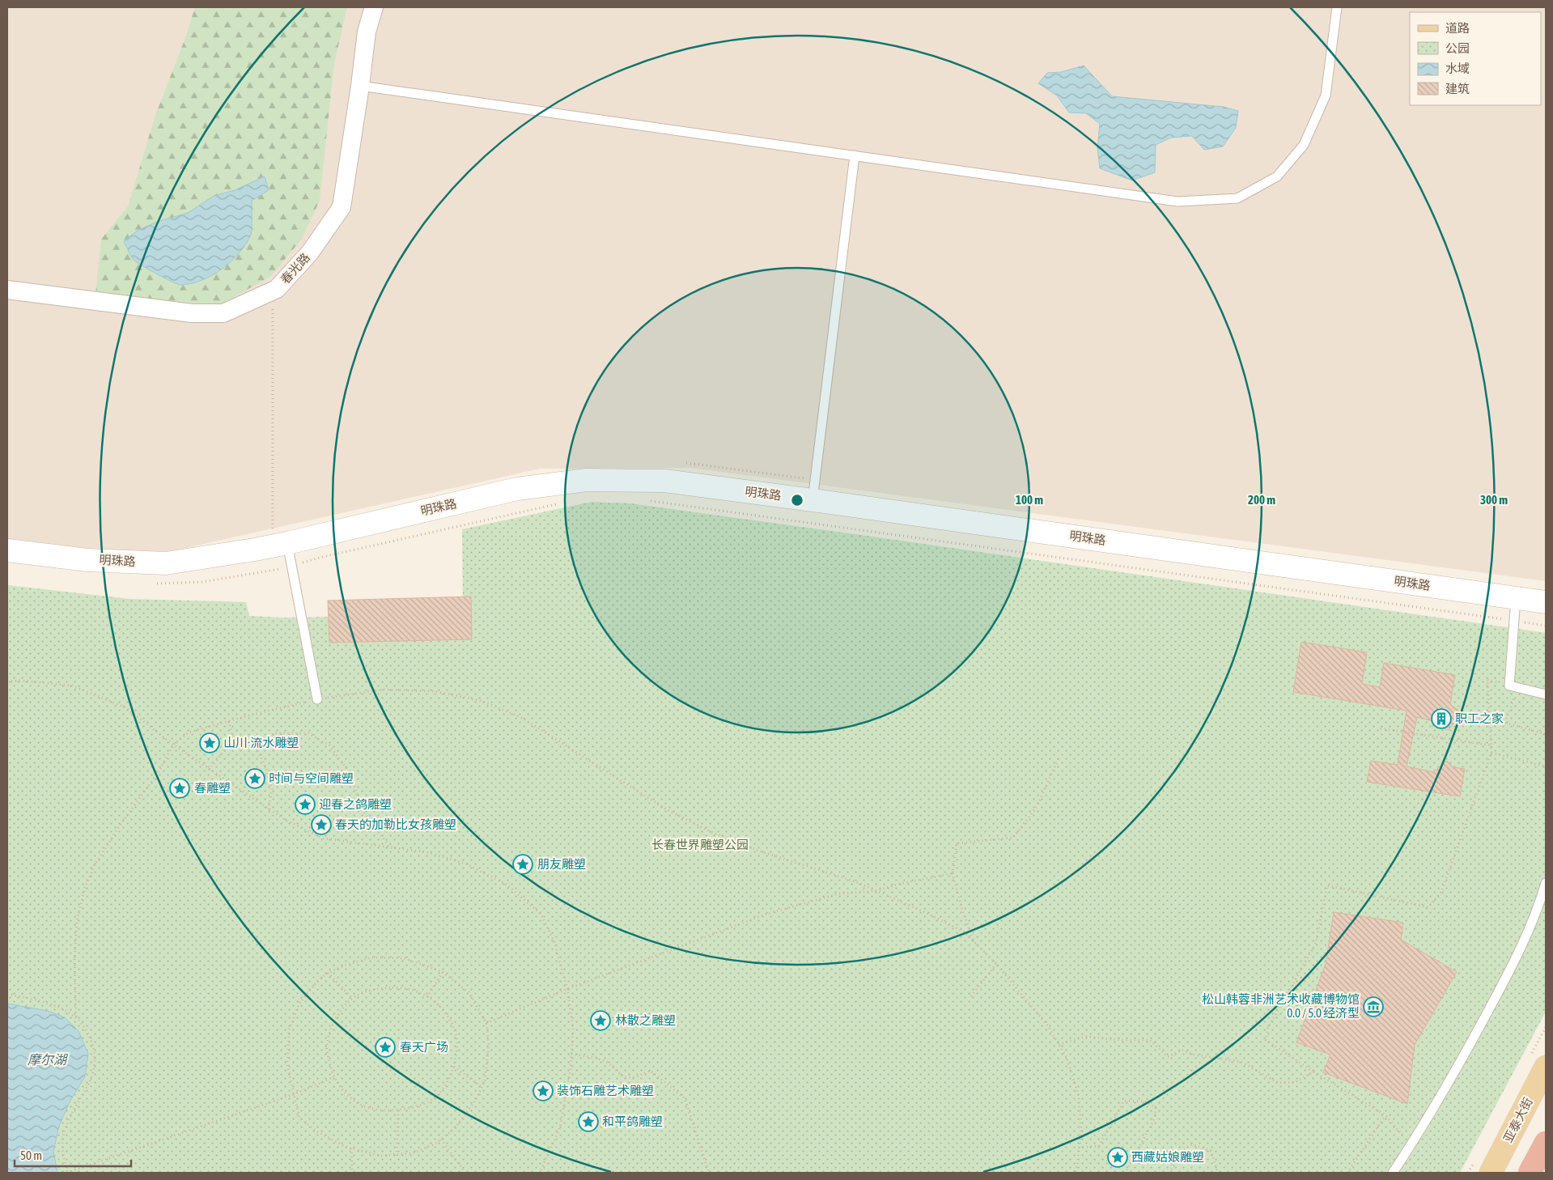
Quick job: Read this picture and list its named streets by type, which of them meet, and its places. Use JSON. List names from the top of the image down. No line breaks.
{"streets":{"main road":["亚泰大街"],"street":["春光路","明珠路"]},"water":["摩尔湖"],"parks":["长春世界雕塑公园"],"places":{"building":["职工之家"],"place":["山川·流水雕塑","时间与空间雕塑","春雕塑","迎春之鸽雕塑","春天的加勒比女孩雕塑","朋友雕塑","林散之雕塑","春天广场","装饰石雕艺术雕塑","和平鸽雕塑","西藏姑娘雕塑"],"museum":["松山韩蓉非洲艺术收藏博物馆 0.0 / 5.0 经济型"]},"legend":["道路","公园","水域","建筑"],"scale_bar":"50 m","rings":["100 m","200 m","300 m"]}
